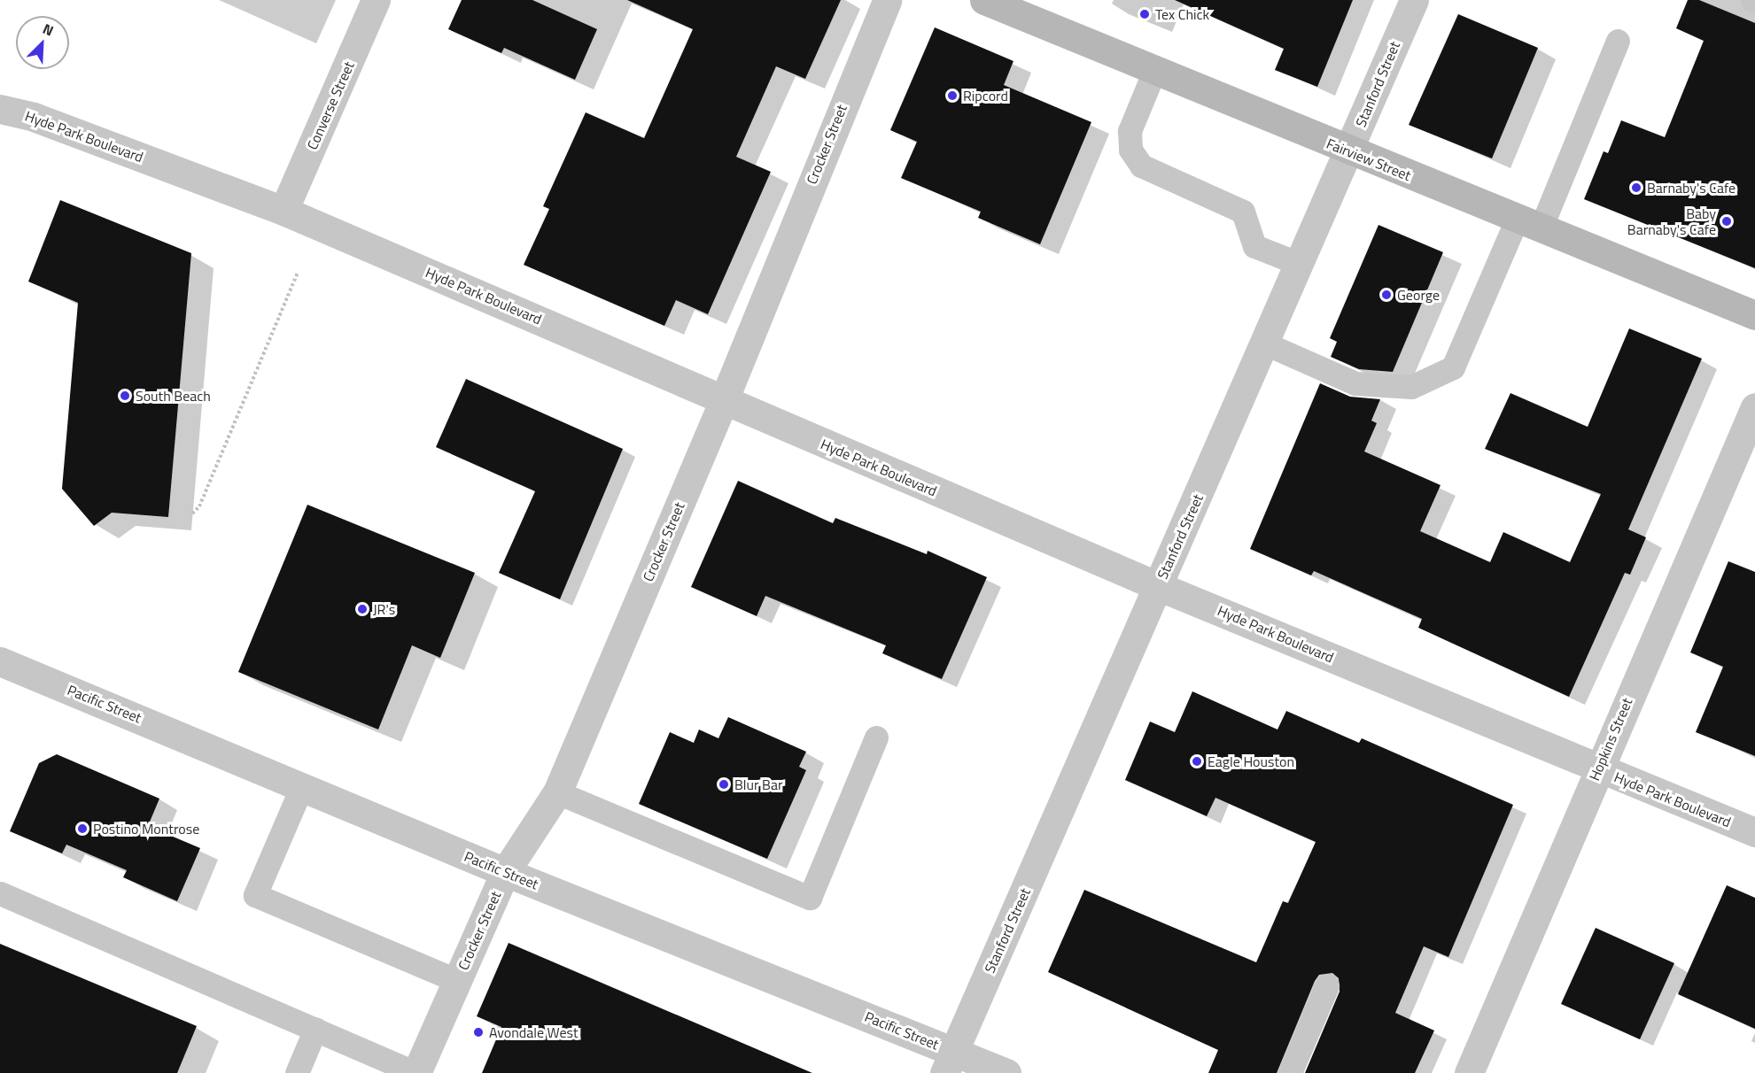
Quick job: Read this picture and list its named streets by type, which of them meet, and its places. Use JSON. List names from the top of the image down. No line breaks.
{"streets":{"street":["Stanford Street","Converse Street","Hyde Park Boulevard","Crocker Street","Fairview Street","Pacific Street","Hopkins Street"]},"crossings":[["Stanford Street","Hyde Park Boulevard"],["Stanford Street","Fairview Street"],["Stanford Street","Pacific Street"],["Converse Street","Hyde Park Boulevard"],["Hyde Park Boulevard","Crocker Street"],["Hyde Park Boulevard","Hopkins Street"],["Crocker Street","Pacific Street"]],"places":["Tex Chick","Ripcord","Barnaby's Cafe","Baby Barnaby's Cafe","George","South Beach","JR's","Eagle Houston","Blur Bar","Postino Montrose","Avondale West"],"north":"top right"}
